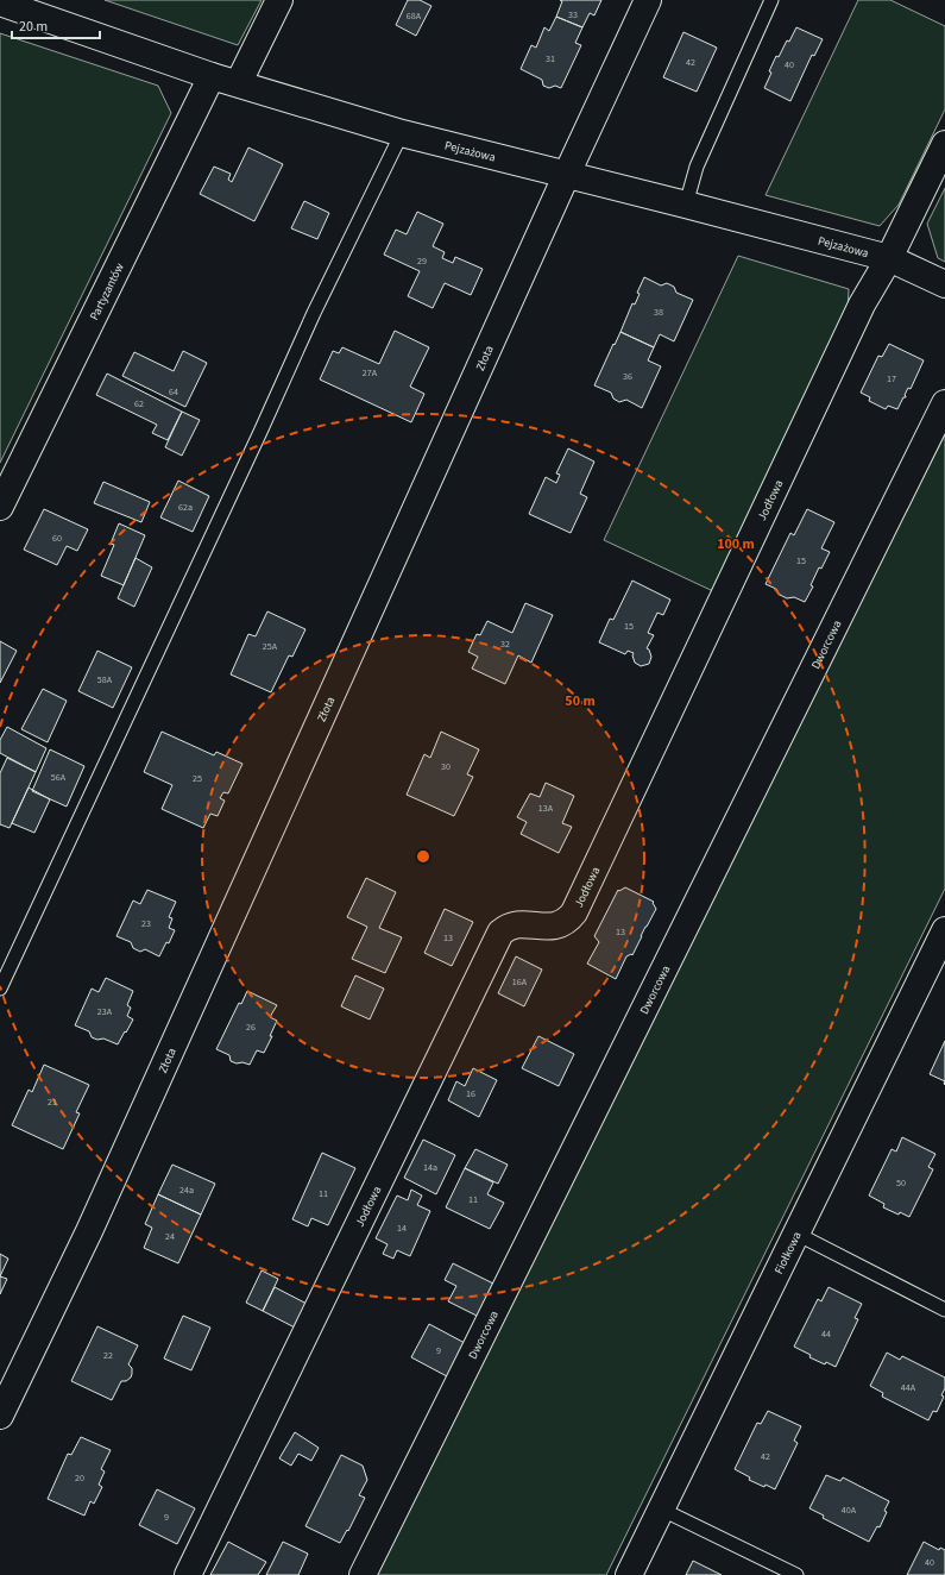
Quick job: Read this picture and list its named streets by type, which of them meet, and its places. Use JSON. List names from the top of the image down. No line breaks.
{"streets":{"street":["Pejzażowa","Partyzantów","Złota","Jodłowa","Dworcowa","Fiołkowa"]},"crossings":[["Pejzażowa","Partyzantów"],["Pejzażowa","Złota"],["Pejzażowa","Jodłowa"]],"house_numbers":["33","68A","31","42","40","29","38","27A","36","17","64","62","62a","60","15","15","32","25A","58A","30","56A","25","13A","23","13","13","16A","23A","26","16","21","14a","50","24a","11","11","14","24","44","9","22","44A","42","20","40A","9","40"],"scale_bar":"20 m","rings":["100 m","50 m"]}
